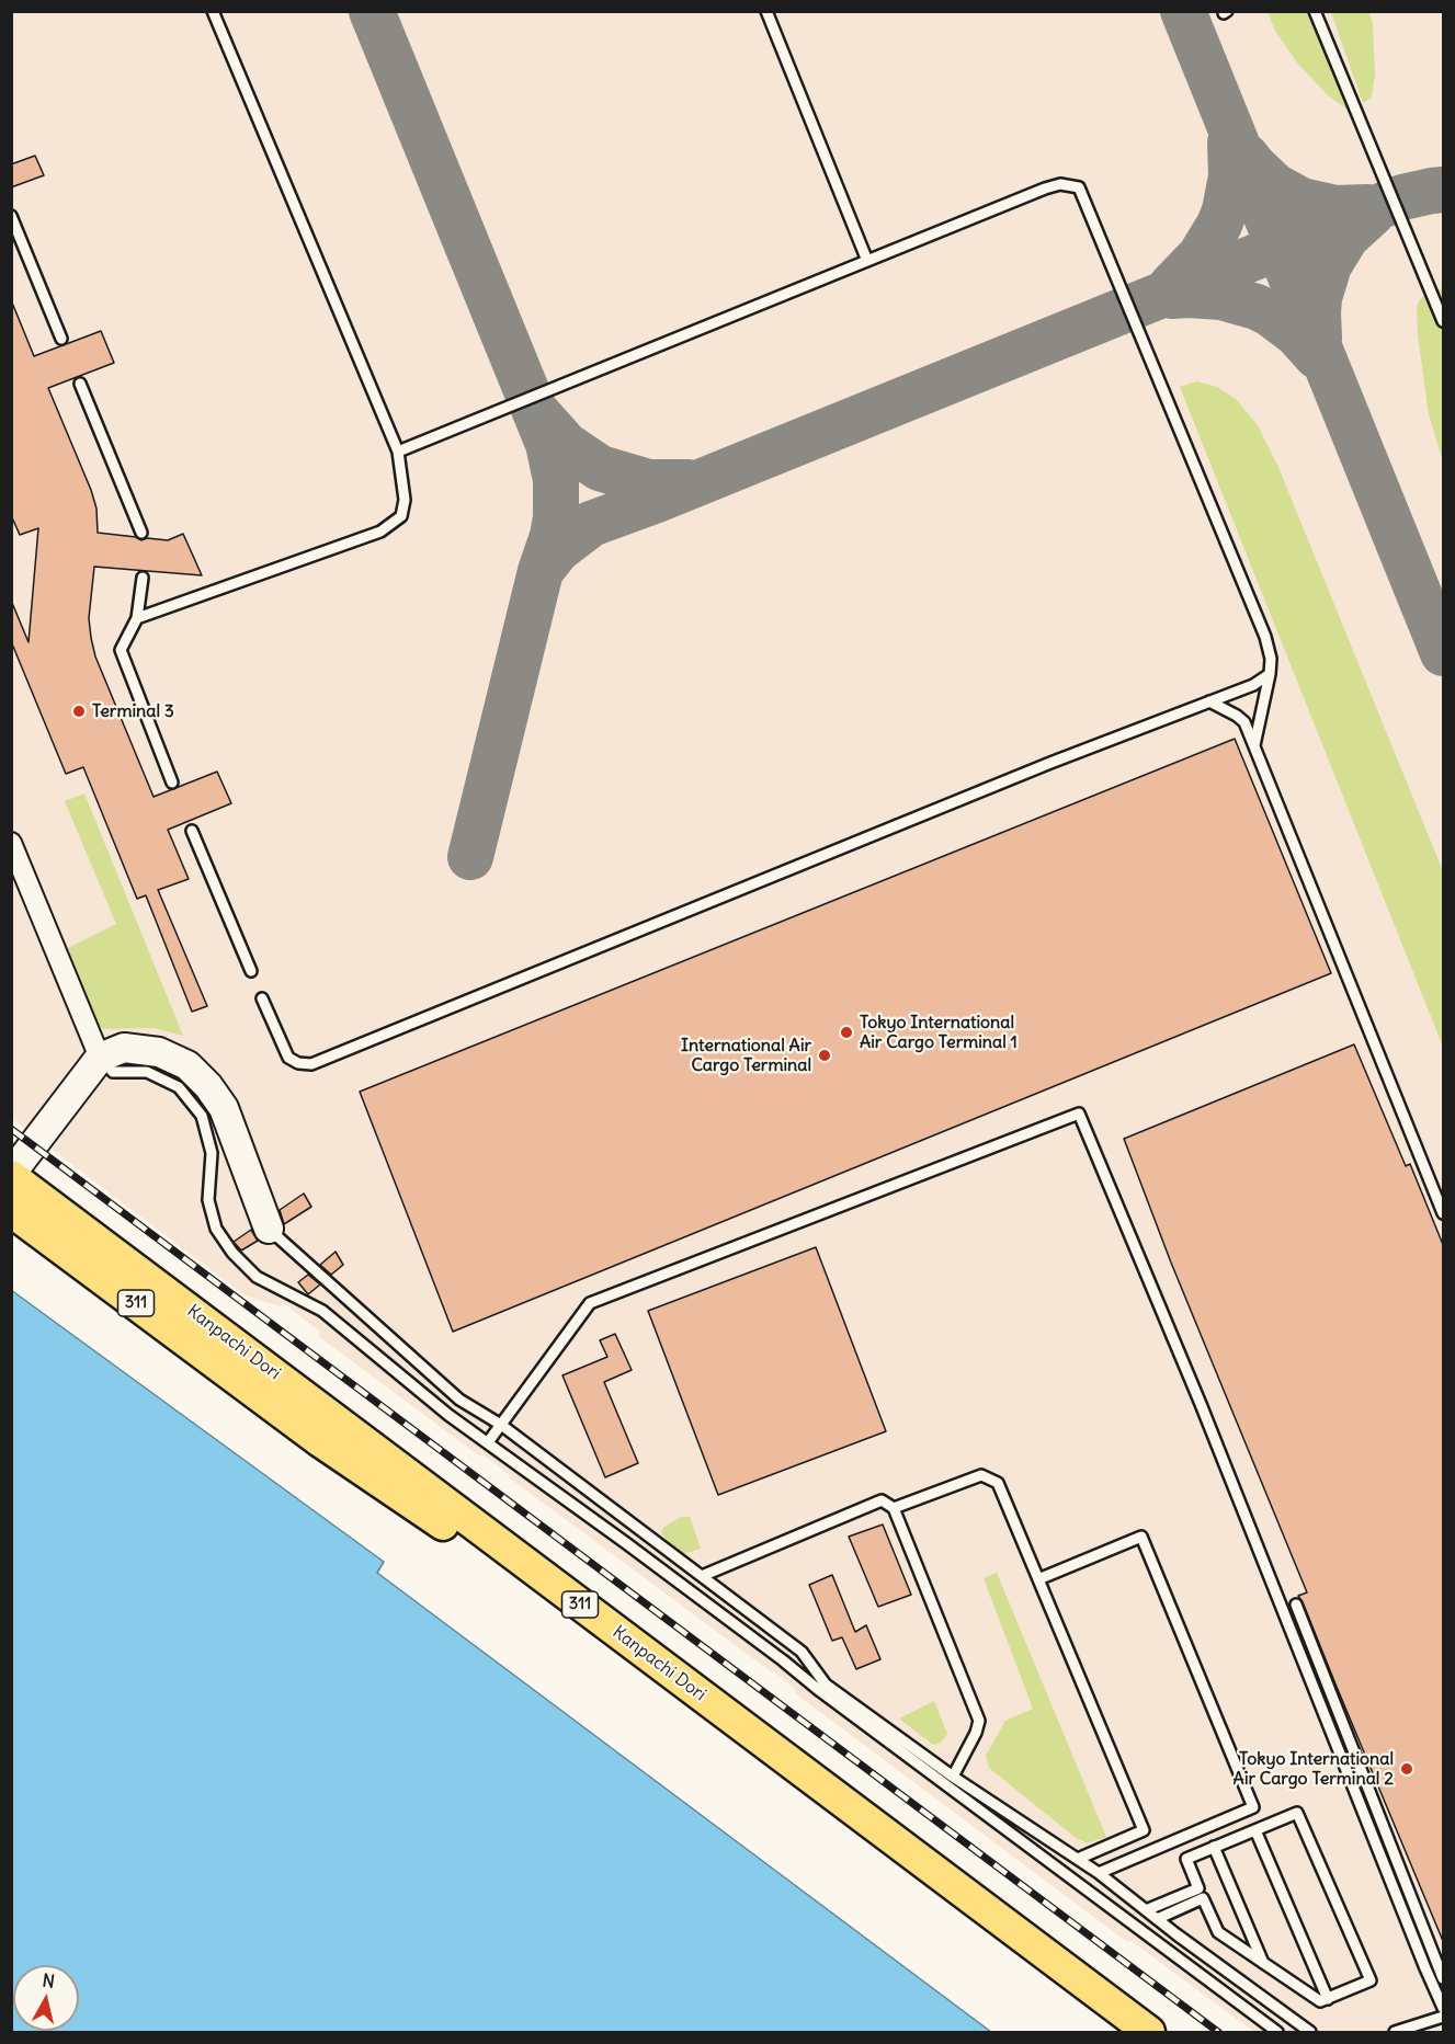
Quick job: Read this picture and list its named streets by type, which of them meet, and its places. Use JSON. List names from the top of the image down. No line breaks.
{"streets":{"main road":["311","Kanpachi Dori"]},"places":["Terminal 3","Tokyo International Air Cargo Terminal 1","International Air Cargo Terminal","Tokyo International Air Cargo Terminal 2"],"north":"top"}
